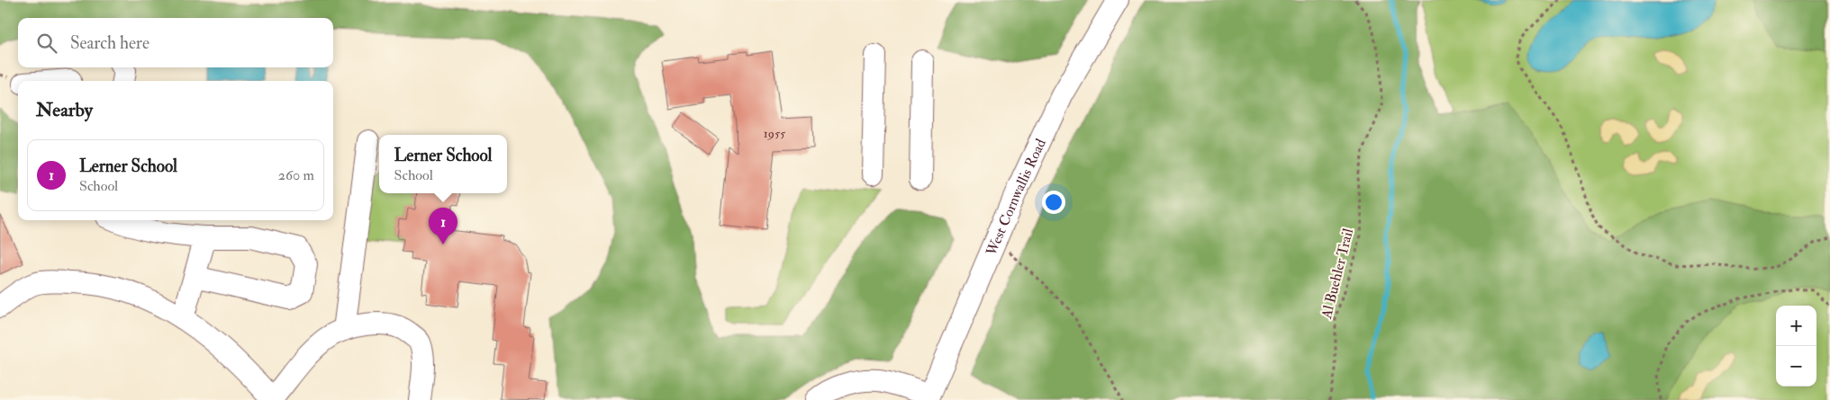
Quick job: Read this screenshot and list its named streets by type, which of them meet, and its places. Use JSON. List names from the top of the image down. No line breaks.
{"streets":{"street":["West Cornwallis Road"],"path":["Al Buehler Trail"]},"house_numbers":["1955"],"page":{"search":"Search here","heading":"Nearby","popup":["Lerner School","School"],"list":[{"mark":"1","name":"Lerner School","note":"School","value":"260 m"}],"pins":"1","map_buttons":["+","−"]}}
